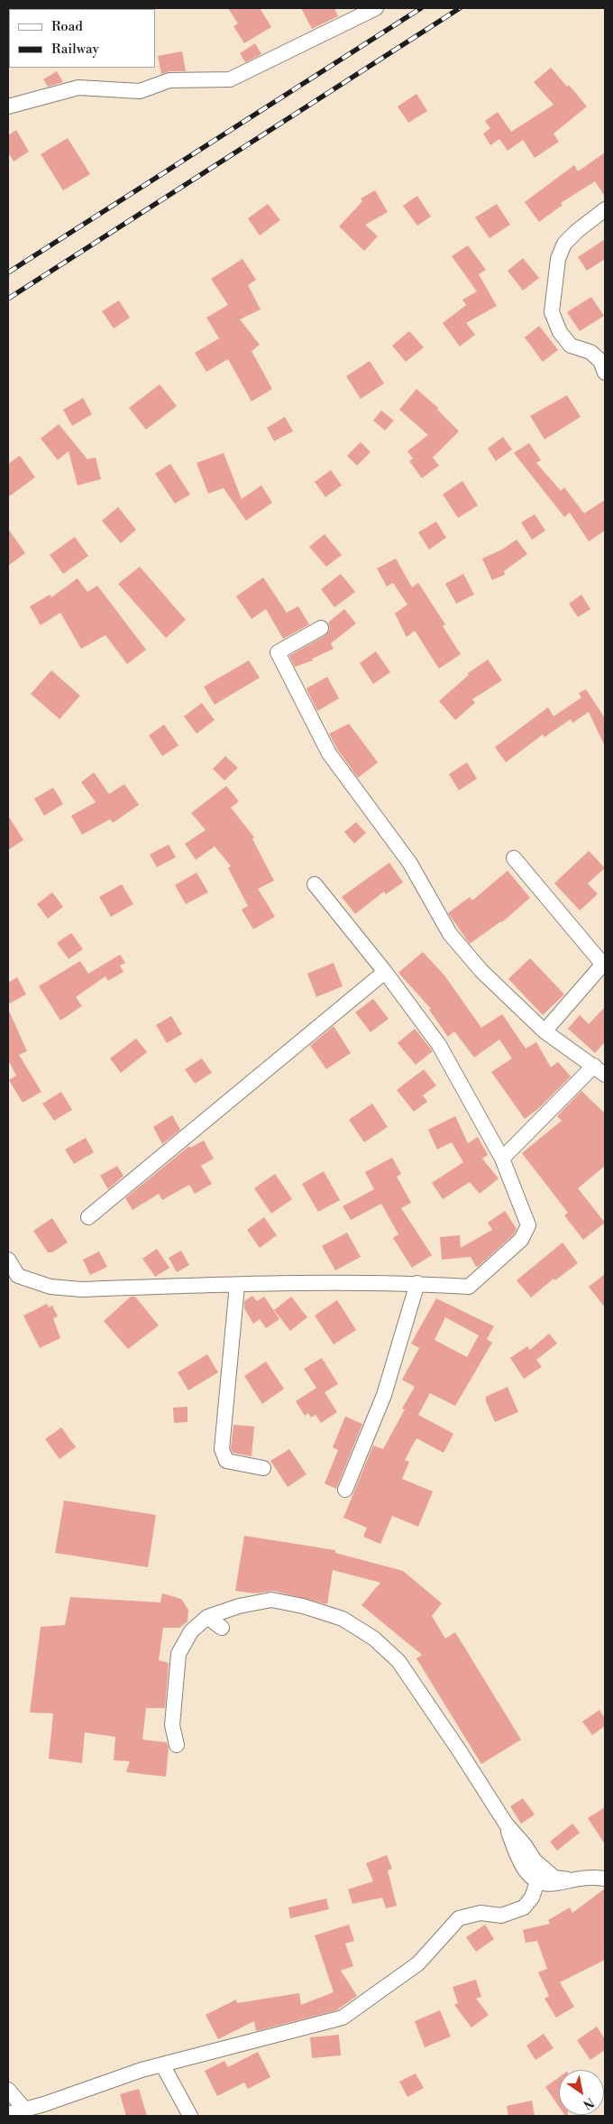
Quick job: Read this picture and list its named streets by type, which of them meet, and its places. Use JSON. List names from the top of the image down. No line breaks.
{"legend":["Road","Railway"],"north":"bottom right"}
